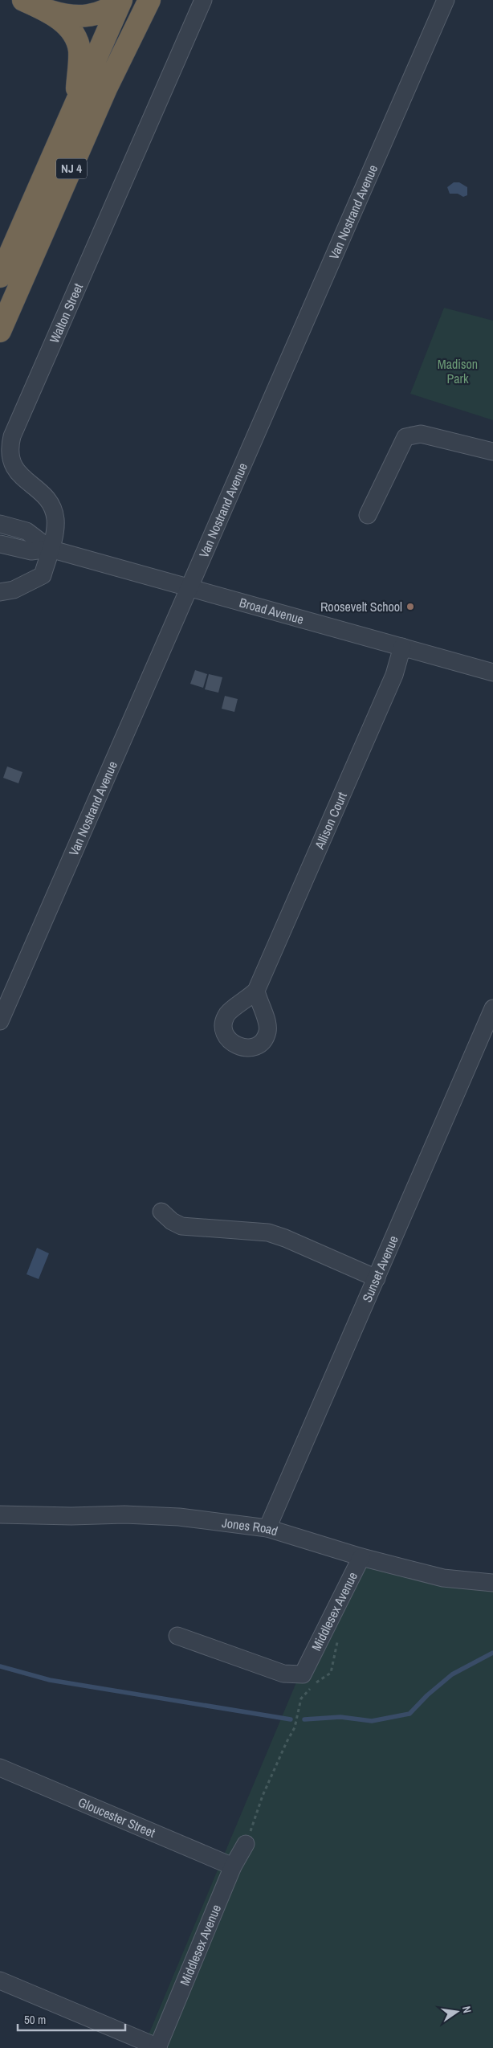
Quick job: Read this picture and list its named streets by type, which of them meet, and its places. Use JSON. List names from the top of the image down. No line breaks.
{"streets":{"highway":["NJ 4"],"street":["Van Nostrand Avenue","Walton Street","Broad Avenue","Allison Court","Sunset Avenue","Jones Road","Middlesex Avenue","Gloucester Street"]},"crossings":[["Van Nostrand Avenue","Broad Avenue"],["Walton Street","Broad Avenue"],["Broad Avenue","Allison Court"],["Sunset Avenue","Jones Road"],["Jones Road","Middlesex Avenue"],["Middlesex Avenue","Gloucester Street"]],"parks":["Madison Park"],"places":["Roosevelt School"],"scale_bar":"50 m","north":"right"}
